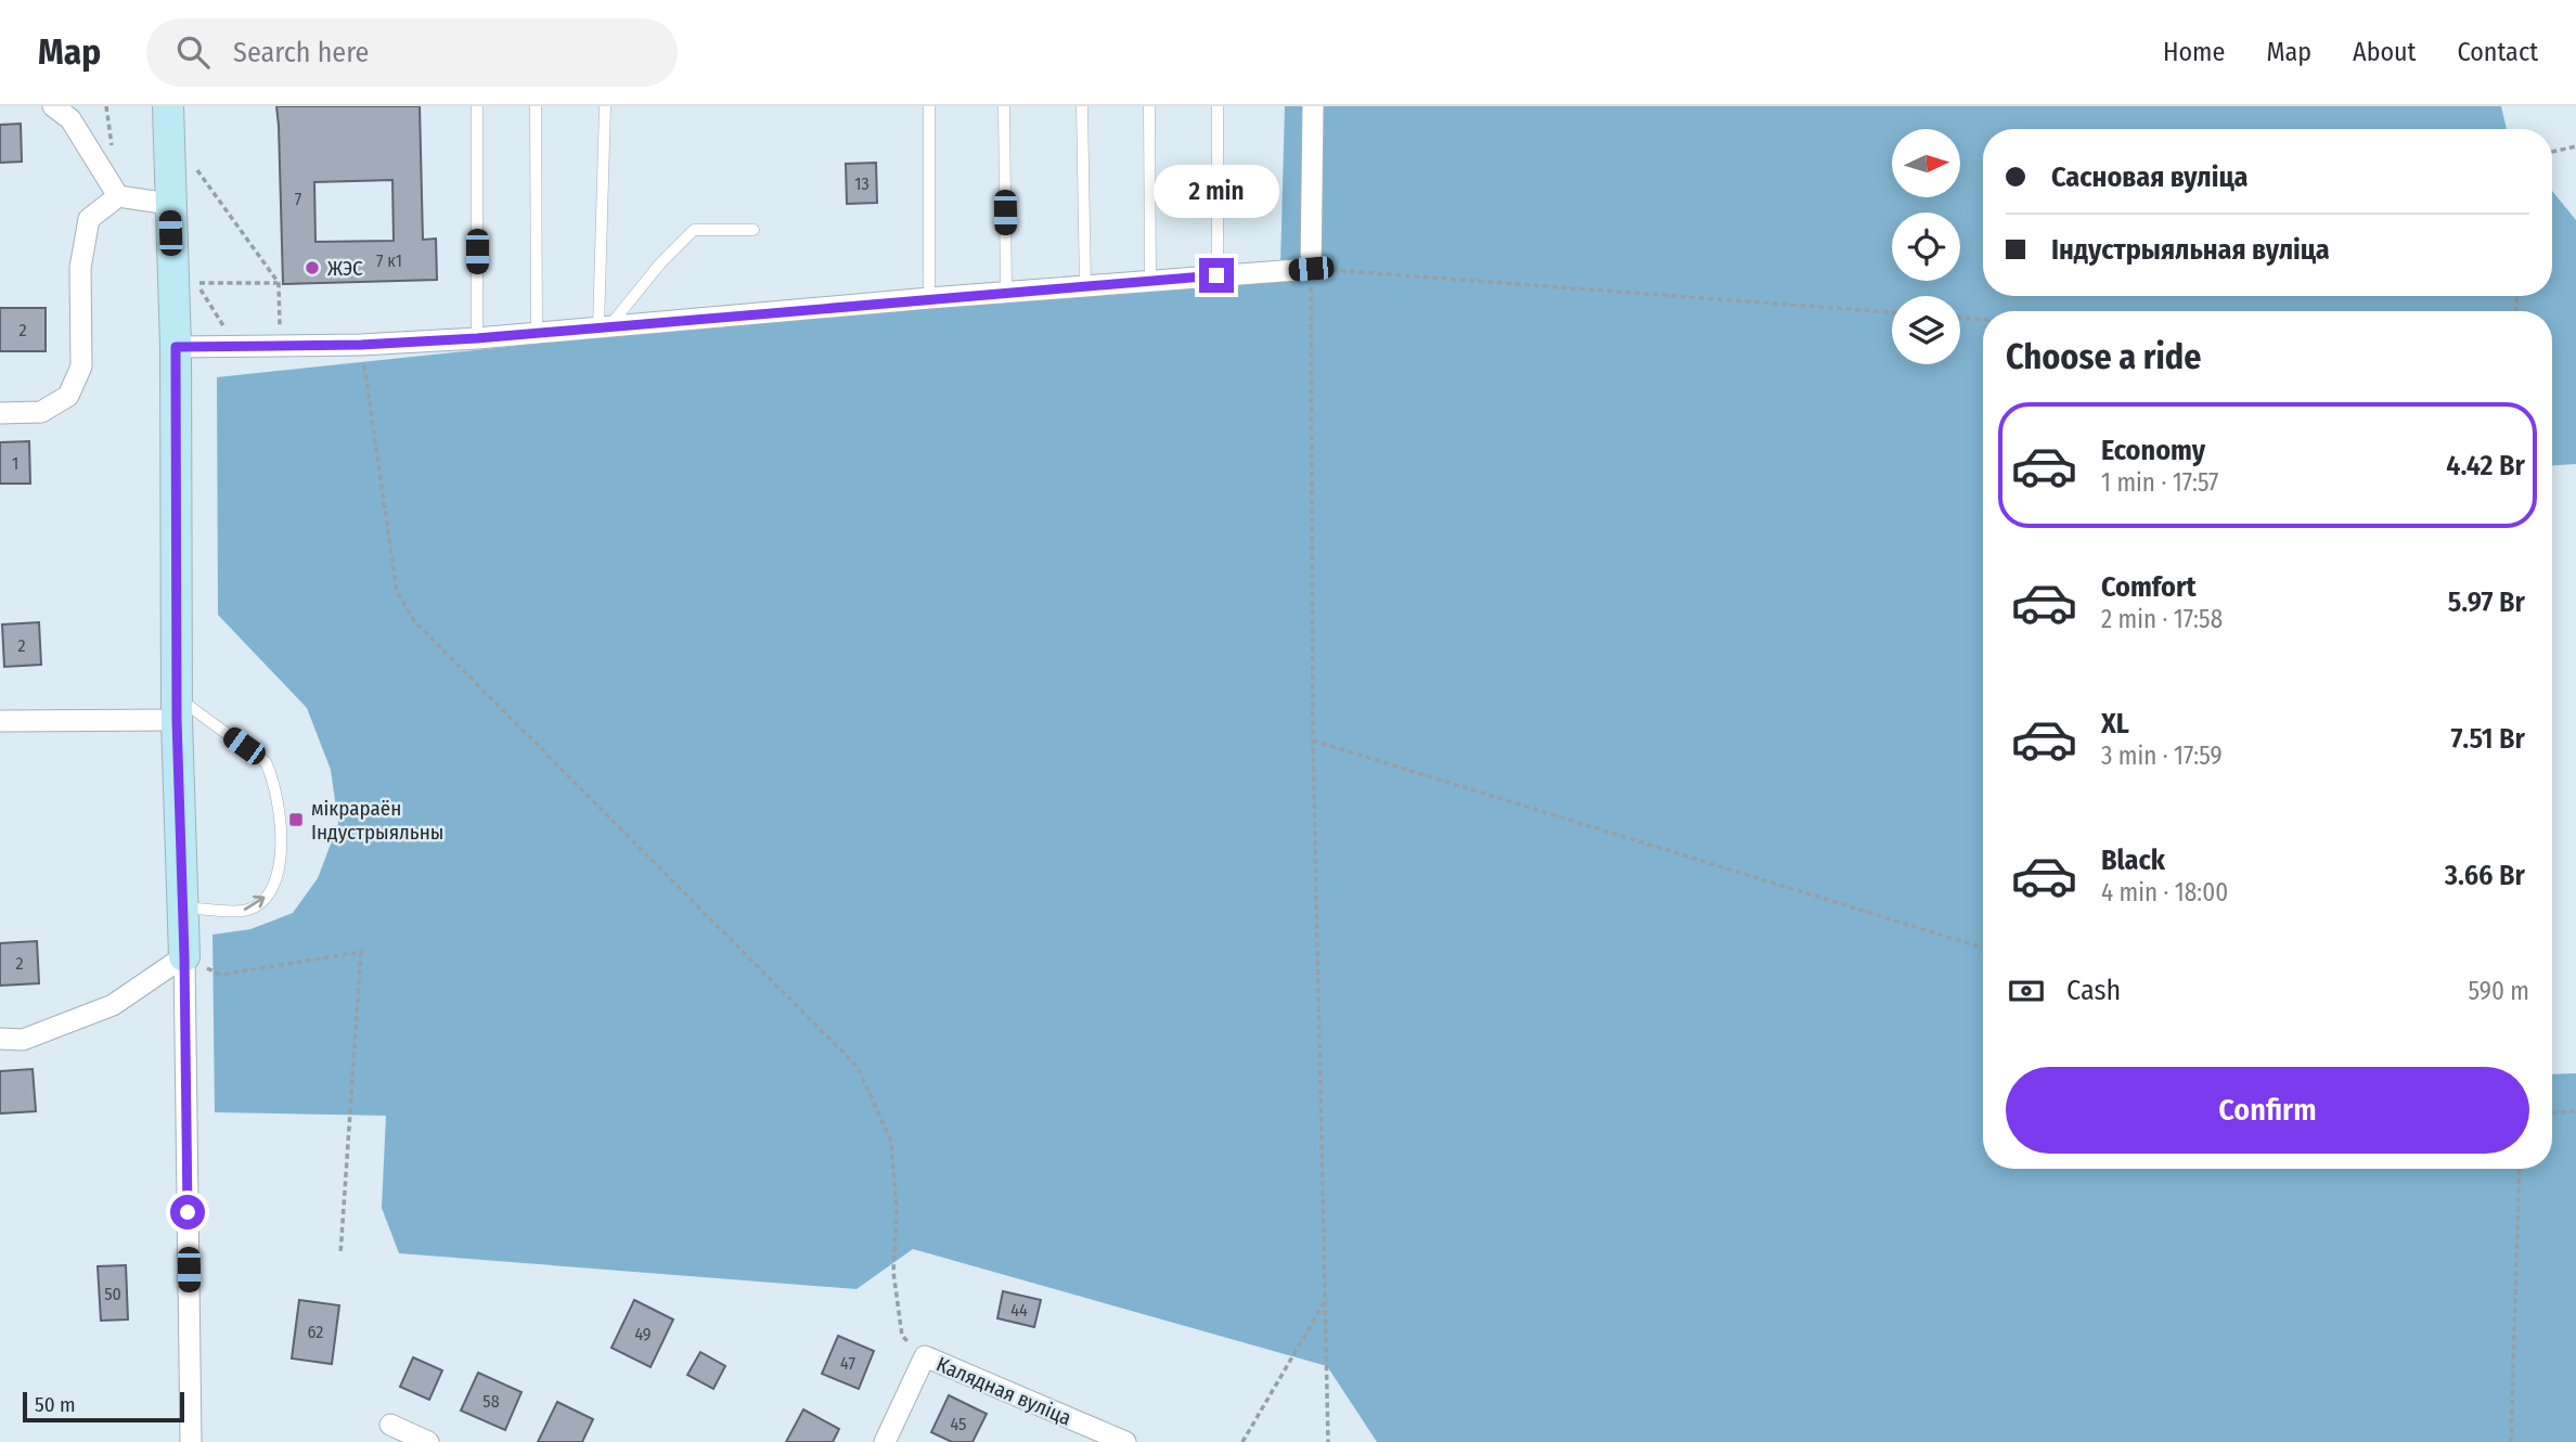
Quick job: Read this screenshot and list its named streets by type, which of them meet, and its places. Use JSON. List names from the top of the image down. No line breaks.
{"streets":{"street":["Калядная вуліца"]},"places":{"other":["ЖЭС"],"transit":["мікрараён Індустрыяльны"]},"house_numbers":["13","7","7 к1","2","1","2","2","50","44","62","49","47","58","45"],"scale_bar":"50 m","north":"right","page":{"header":"Map","search":"Search here","nav":["Home","Map","About","Contact"],"banner":["Сасновая вуліца","Індустрыяльная вуліца"],"bubble":"2 min","heading":"Choose a ride","list":[{"name":"Economy","note":"1 min · 17:57","value":"4.42 Br"},{"name":"Comfort","note":"2 min · 17:58","value":"5.97 Br"},{"name":"XL","note":"3 min · 17:59","value":"7.51 Br"},{"name":"Black","note":"4 min · 18:00","value":"3.66 Br"}],"pay":["Cash","590 m"],"buttons":"Confirm","scale":"50 m"}}
